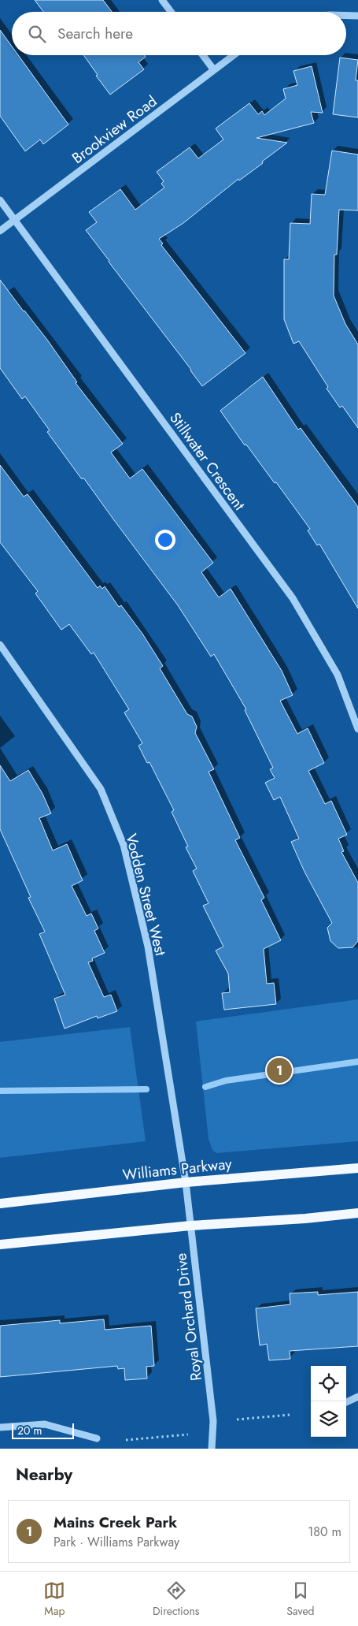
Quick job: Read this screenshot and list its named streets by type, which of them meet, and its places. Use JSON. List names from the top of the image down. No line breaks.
{"streets":{"main road":["Williams Parkway"],"street":["Brookview Road","Stillwater Crescent","Vodden Street West","Royal Orchard Drive"]},"crossings":[["Brookview Road","Stillwater Crescent"],["Vodden Street West","Williams Parkway"],["Vodden Street West","Royal Orchard Drive"],["Williams Parkway","Royal Orchard Drive"]],"scale_bar":"20 m","page":{"search":"Search here","pins":"1","scale":"20 m","heading":"Nearby","list":[{"mark":"1","name":"Mains Creek Park","note":"Park · Williams Parkway","value":"180 m"}],"nav":["Map","Directions","Saved"]}}
